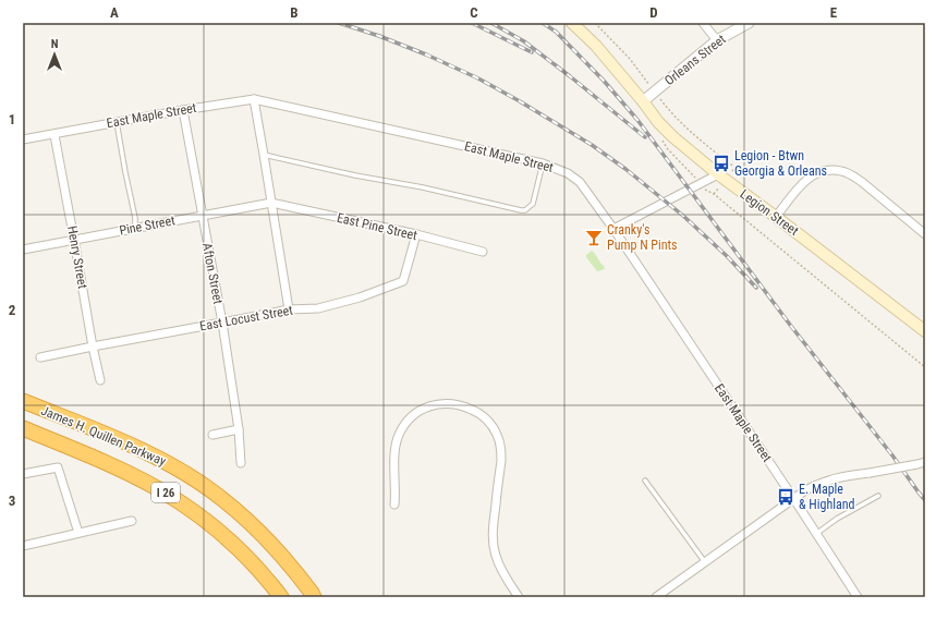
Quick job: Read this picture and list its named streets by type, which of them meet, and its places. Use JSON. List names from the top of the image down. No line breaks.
{"streets":{"highway":["James H. Quillen Parkway","I 26"],"main road":["Legion Street"],"street":["Orleans Street","East Maple Street","Pine Street","East Pine Street","Henry Street","Afton Street","East Locust Street"]},"crossings":[["Orleans Street","Legion Street"],["East Maple Street","Henry Street"],["East Maple Street","Afton Street"],["Pine Street","East Pine Street"],["Pine Street","Henry Street"],["Pine Street","Afton Street"],["East Pine Street","East Locust Street"],["Henry Street","East Locust Street"],["Afton Street","East Locust Street"]],"places":{"bus stop":["Legion - Btwn Georgia & Orleans","E. Maple & Highland"],"bar":["Cranky's Pump N Pints"]},"north":"top","grid":{"columns":["A","B","C","D","E"],"rows":["1","2","3"]}}
